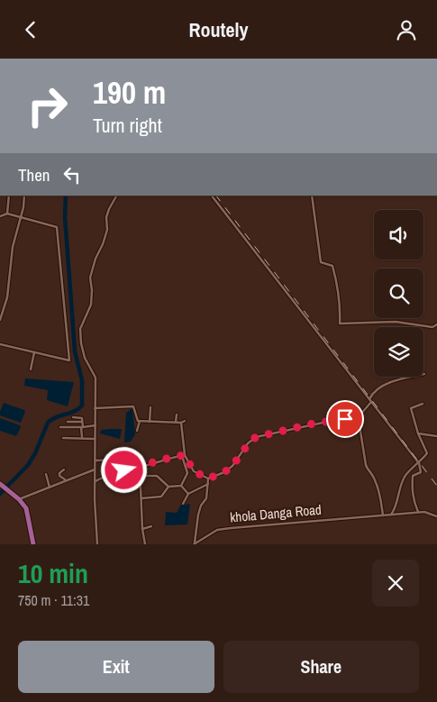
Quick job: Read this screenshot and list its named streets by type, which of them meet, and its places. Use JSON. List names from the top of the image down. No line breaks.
{"streets":{"street":["khola Danga Road"]},"page":{"header":"Routely","turn":["190 m","Turn right"],"then":"Then","heading":["10 min","750 m · 11:31"],"buttons":["Exit","Share"]}}
